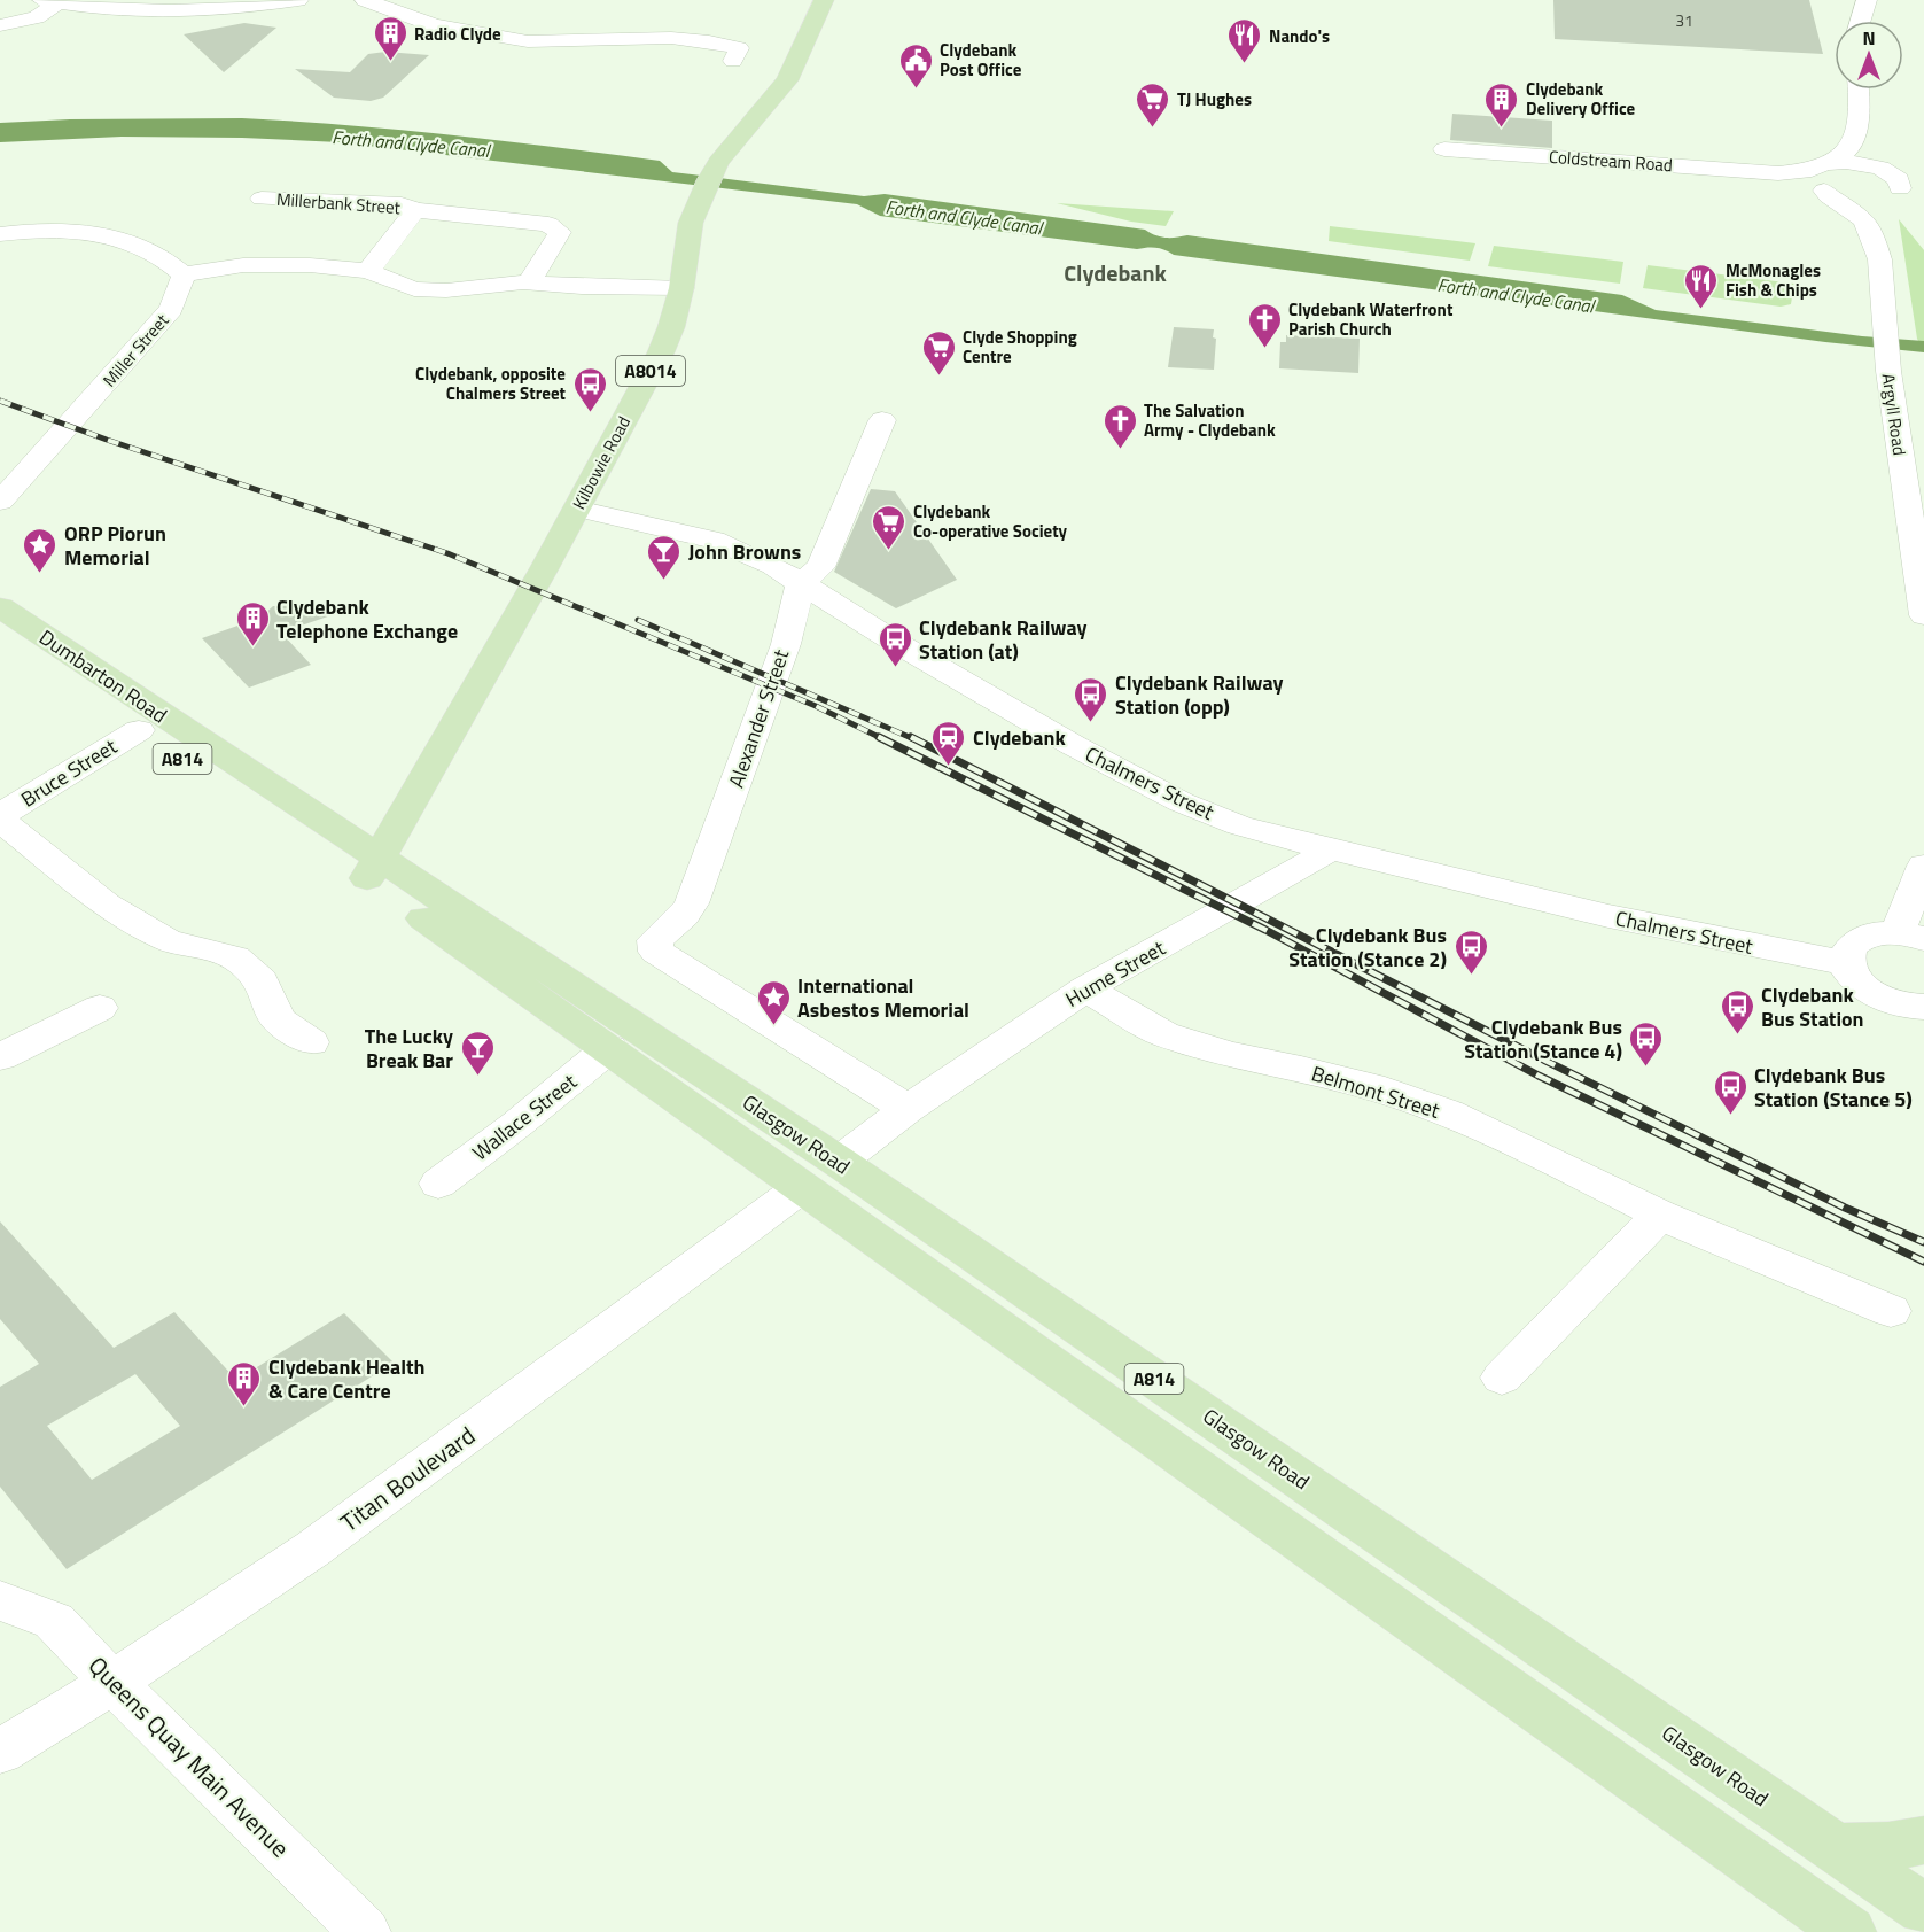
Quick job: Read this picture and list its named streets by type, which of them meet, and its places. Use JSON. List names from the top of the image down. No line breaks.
{"streets":{"main road":["A8014","Kilbowie Road","Dumbarton Road","A814","Glasgow Road"],"street":["Coldstream Road","Millerbank Street","Miller Street","Argyll Road","Alexander Street","Bruce Street","Chalmers Street","Hume Street","Belmont Street","Wallace Street","Titan Boulevard","Queens Quay Main Avenue"]},"crossings":[["Kilbowie Road","Dumbarton Road"],["Kilbowie Road","Chalmers Street"],["Kilbowie Road","Glasgow Road"],["Dumbarton Road","Bruce Street"],["Dumbarton Road","Glasgow Road"],["Alexander Street","Chalmers Street"],["Alexander Street","Hume Street"],["Chalmers Street","Hume Street"],["Hume Street","Belmont Street"],["Hume Street","Glasgow Road"],["Wallace Street","Glasgow Road"],["Glasgow Road","Titan Boulevard"],["Titan Boulevard","Queens Quay Main Avenue"]],"districts":["Clydebank"],"water":["Forth and Clyde Canal"],"places":{"building":["Radio Clyde","Clydebank Delivery Office","Clydebank Telephone Exchange","Clydebank Health & Care Centre"],"restaurant":["Nando's","McMonagles Fish & Chips"],"public building":["Clydebank Post Office"],"supermarket":["TJ Hughes","Clyde Shopping Centre","Clydebank Co-operative Society"],"church":["Clydebank Waterfront Parish Church","The Salvation Army - Clydebank"],"bus stop":["Clydebank, opposite Chalmers Street","Clydebank Railway Station (at)","Clydebank Railway Station (opp)","Clydebank Bus Station (Stance 2)","Clydebank Bus Station","Clydebank Bus Station (Stance 4)","Clydebank Bus Station (Stance 5)"],"place":["ORP Piorun Memorial","International Asbestos Memorial"],"bar":["John Browns","The Lucky Break Bar"],"station":["Clydebank"]},"house_numbers":["31"],"north":"top"}
